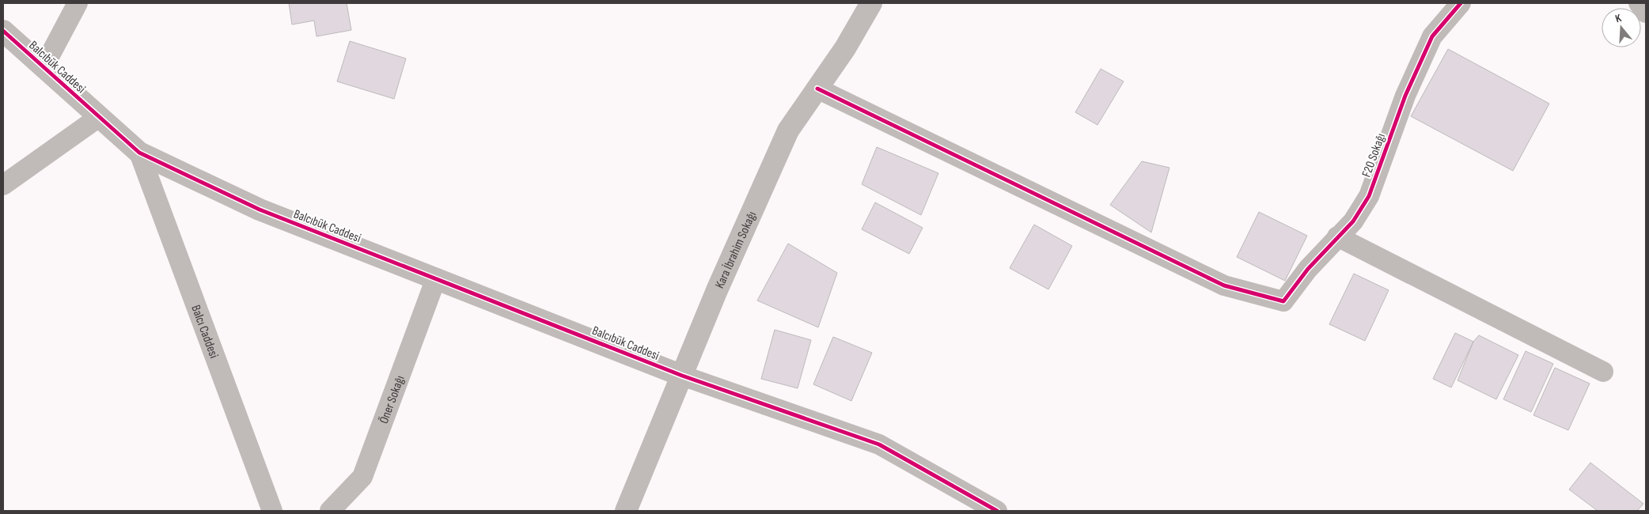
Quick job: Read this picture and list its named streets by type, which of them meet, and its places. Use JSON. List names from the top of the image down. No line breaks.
{"streets":{"street":["Balcıbük Caddesi","F20 Sokağı","Kara İbrahim Sokağı","Balcı Caddesi","Öner Sokağı"]},"crossings":[["Balcıbük Caddesi","Kara İbrahim Sokağı"],["Balcıbük Caddesi","Balcı Caddesi"],["Balcıbük Caddesi","Öner Sokağı"],["F20 Sokağı","Kara İbrahim Sokağı"]],"north":"top"}
